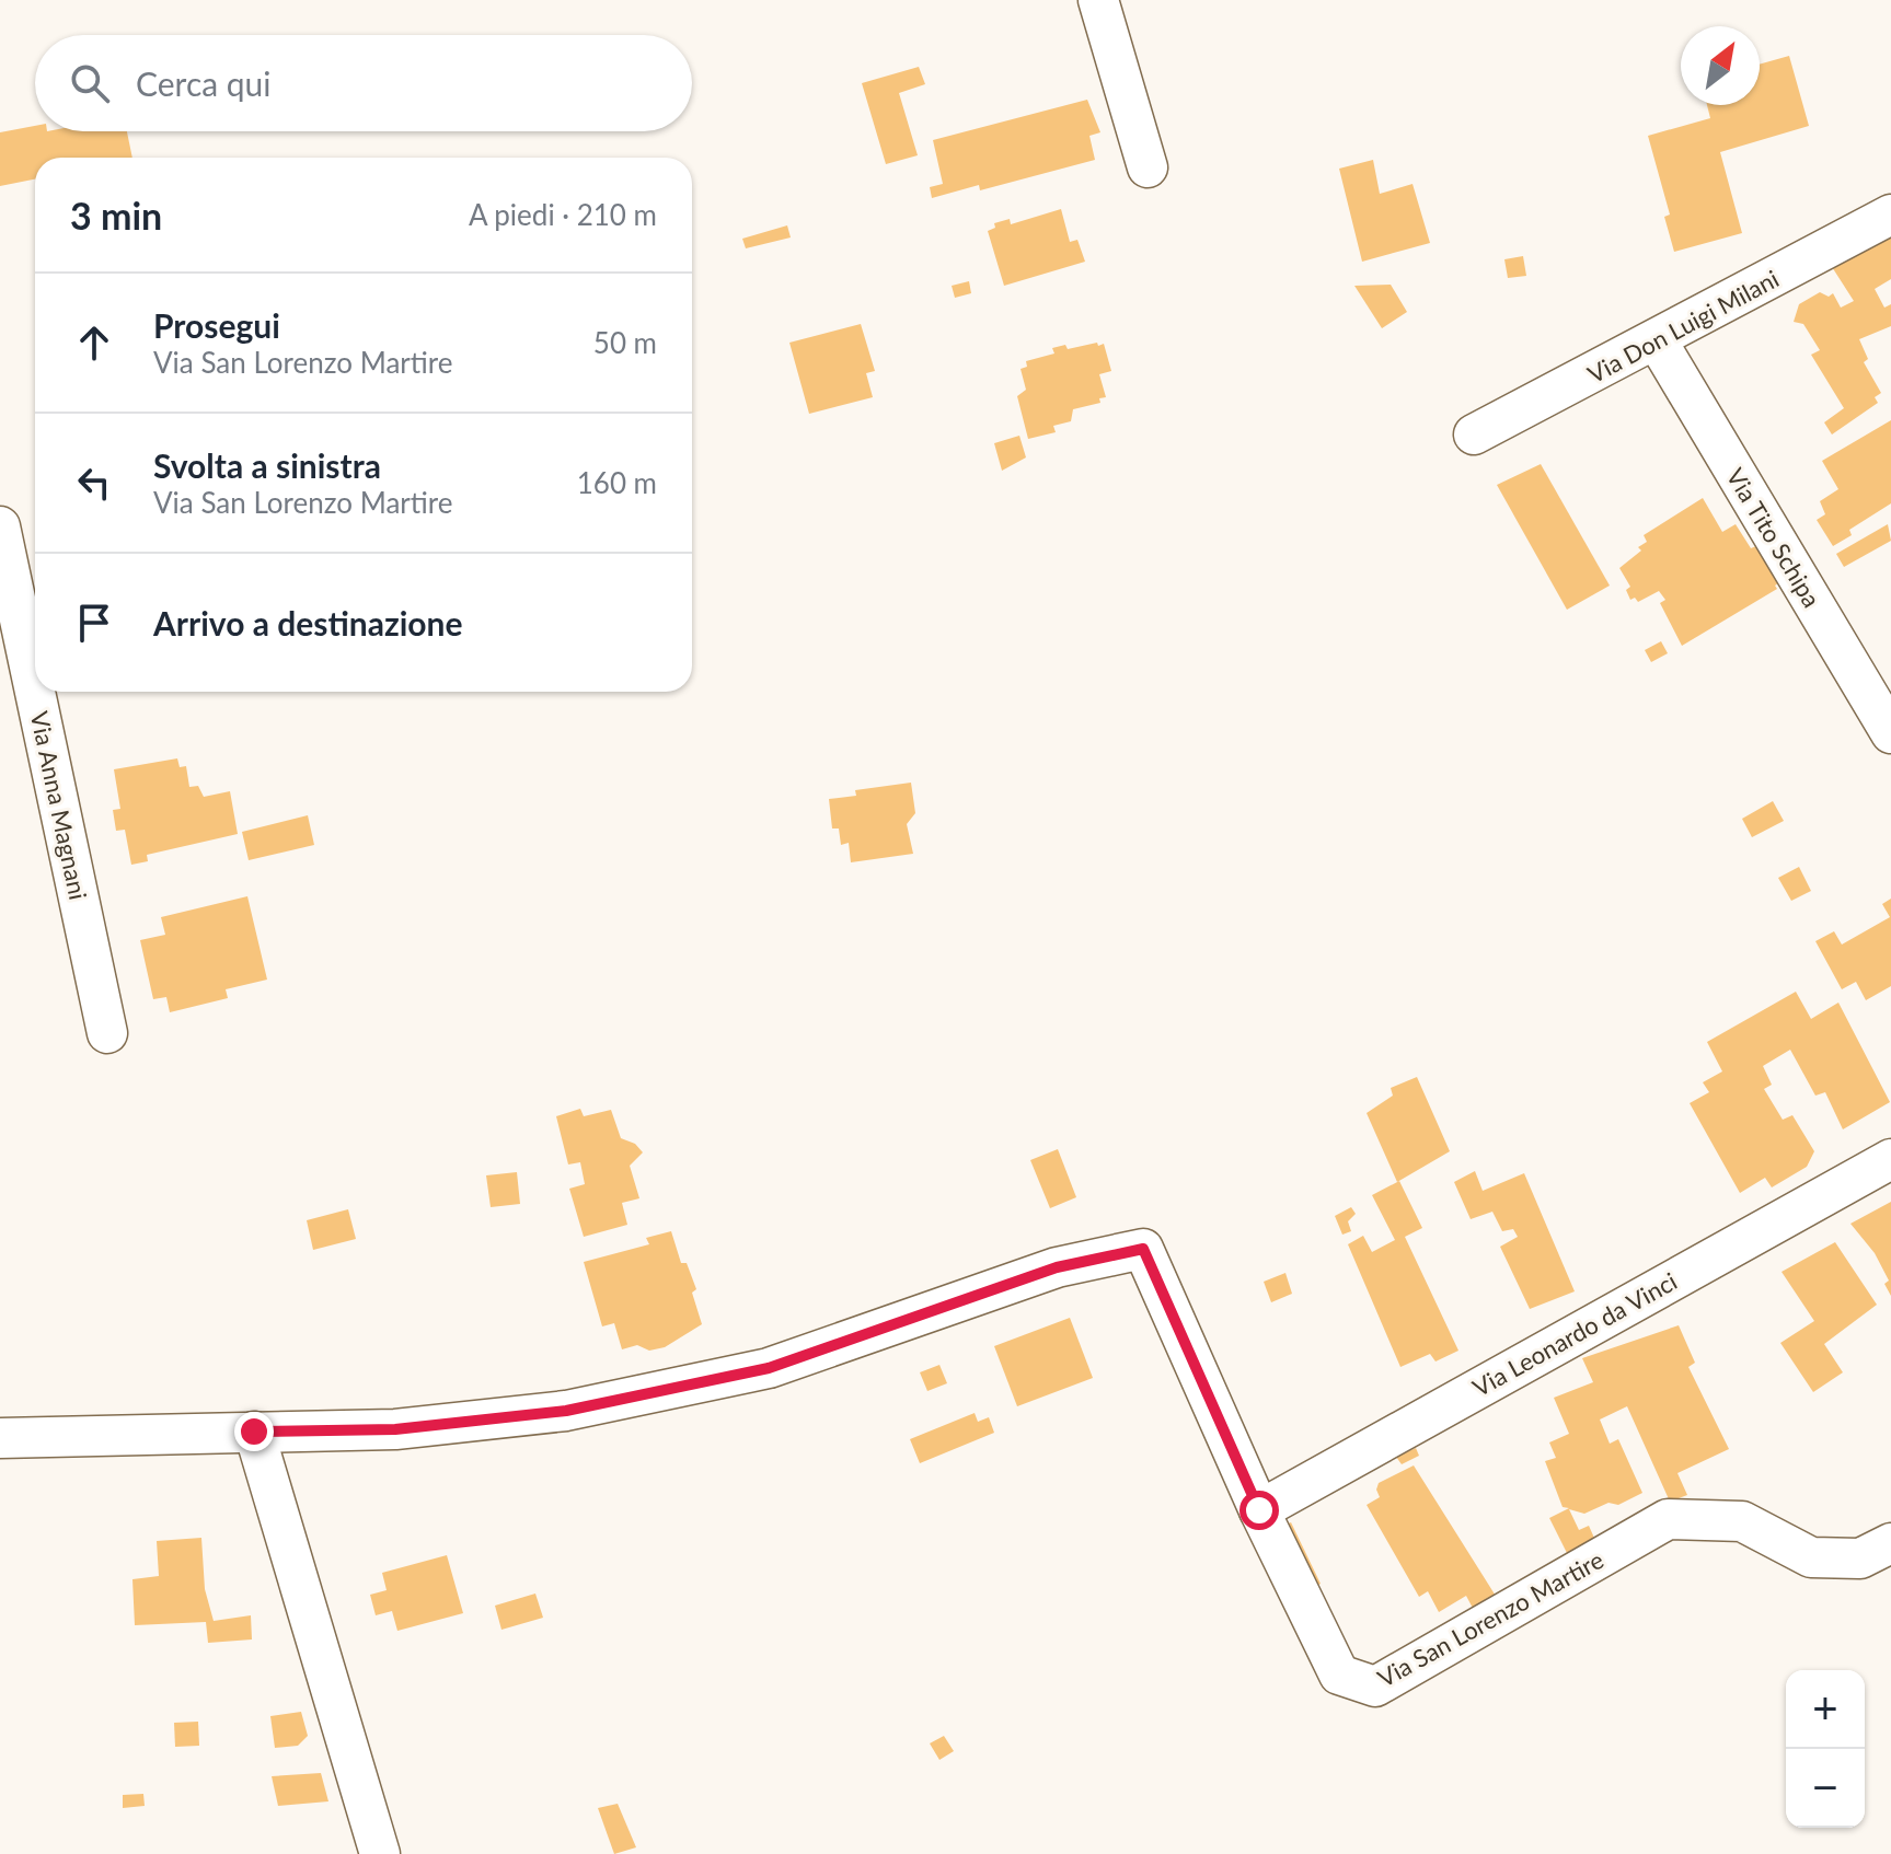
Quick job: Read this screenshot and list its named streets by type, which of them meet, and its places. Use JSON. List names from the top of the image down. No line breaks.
{"streets":{"street":["Via Don Luigi Milani","Via Tito Schipa","Via Anna Magnani","Via Leonardo da Vinci","Via San Lorenzo Martire"]},"crossings":[["Via Don Luigi Milani","Via Tito Schipa"],["Via Leonardo da Vinci","Via San Lorenzo Martire"]],"north":"top right","page":{"search":"Cerca qui","heading":["3 min","A piedi · 210 m"],"list":[["Prosegui","Via San Lorenzo Martire","50 m"],["Svolta a sinistra","Via San Lorenzo Martire","160 m"],"Arrivo a destinazione"],"map_buttons":["+","−"]}}
